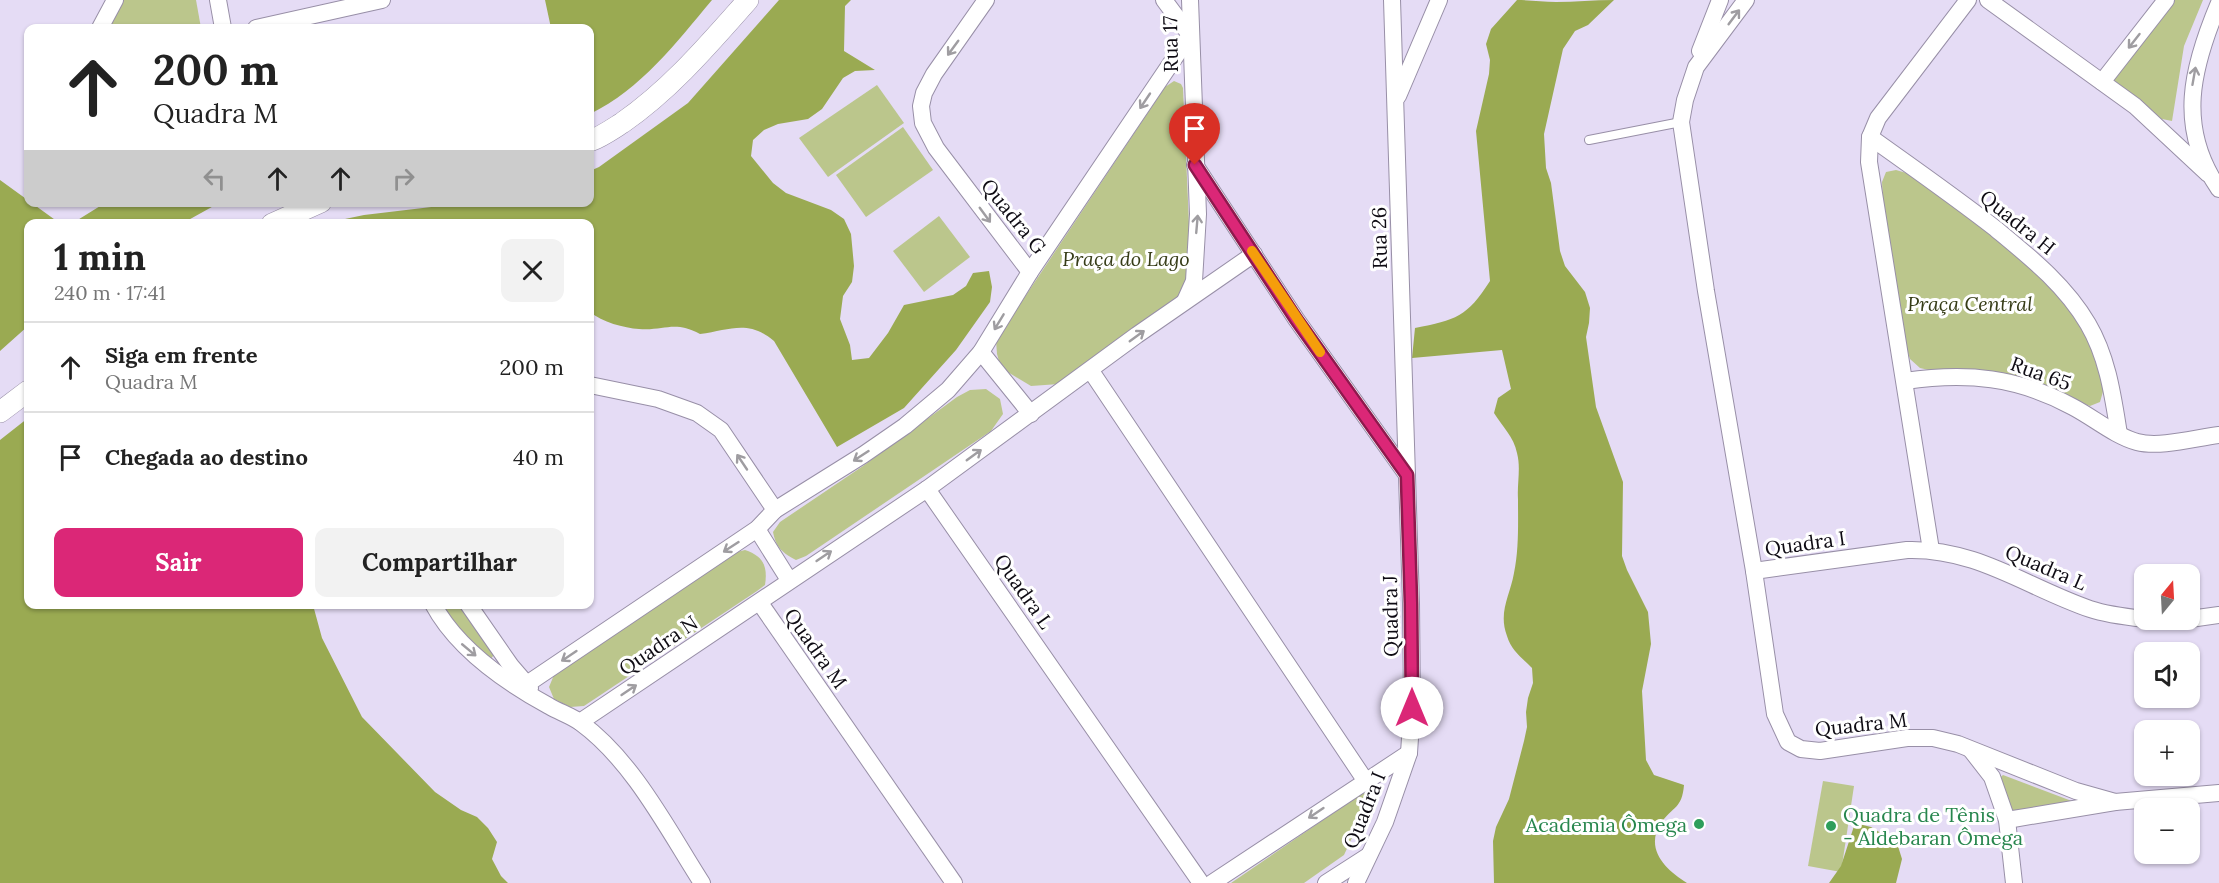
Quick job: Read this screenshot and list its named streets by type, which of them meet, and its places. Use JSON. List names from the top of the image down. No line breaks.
{"streets":{"street":["Rua 17","Quadra G","Quadra H","Rua 26","Rua 65","Quadra I","Quadra L","Quadra J","Quadra N","Quadra M"]},"crossings":[["Rua 17","Quadra G"],["Quadra H","Rua 65"],["Rua 26","Quadra J"],["Quadra I","Quadra L"],["Quadra I","Quadra J"],["Quadra I","Quadra M"],["Quadra L","Quadra M"],["Quadra N","Quadra M"]],"one_way":["Rua 17","Quadra G"],"parks":["Praça do Lago","Praça Central"],"places":["Academia Ômega","Quadra de Tênis - Aldebaran Ômega"],"north":"top","page":{"turn":["200 m","Quadra M"],"heading":["1 min","240 m · 17:41"],"list":[{"name":"Siga em frente","note":"Quadra M","value":"200 m"},{"name":"Chegada ao destino","value":"40 m"}],"buttons":["Sair","Compartilhar"],"map_buttons":["+","−"]}}
